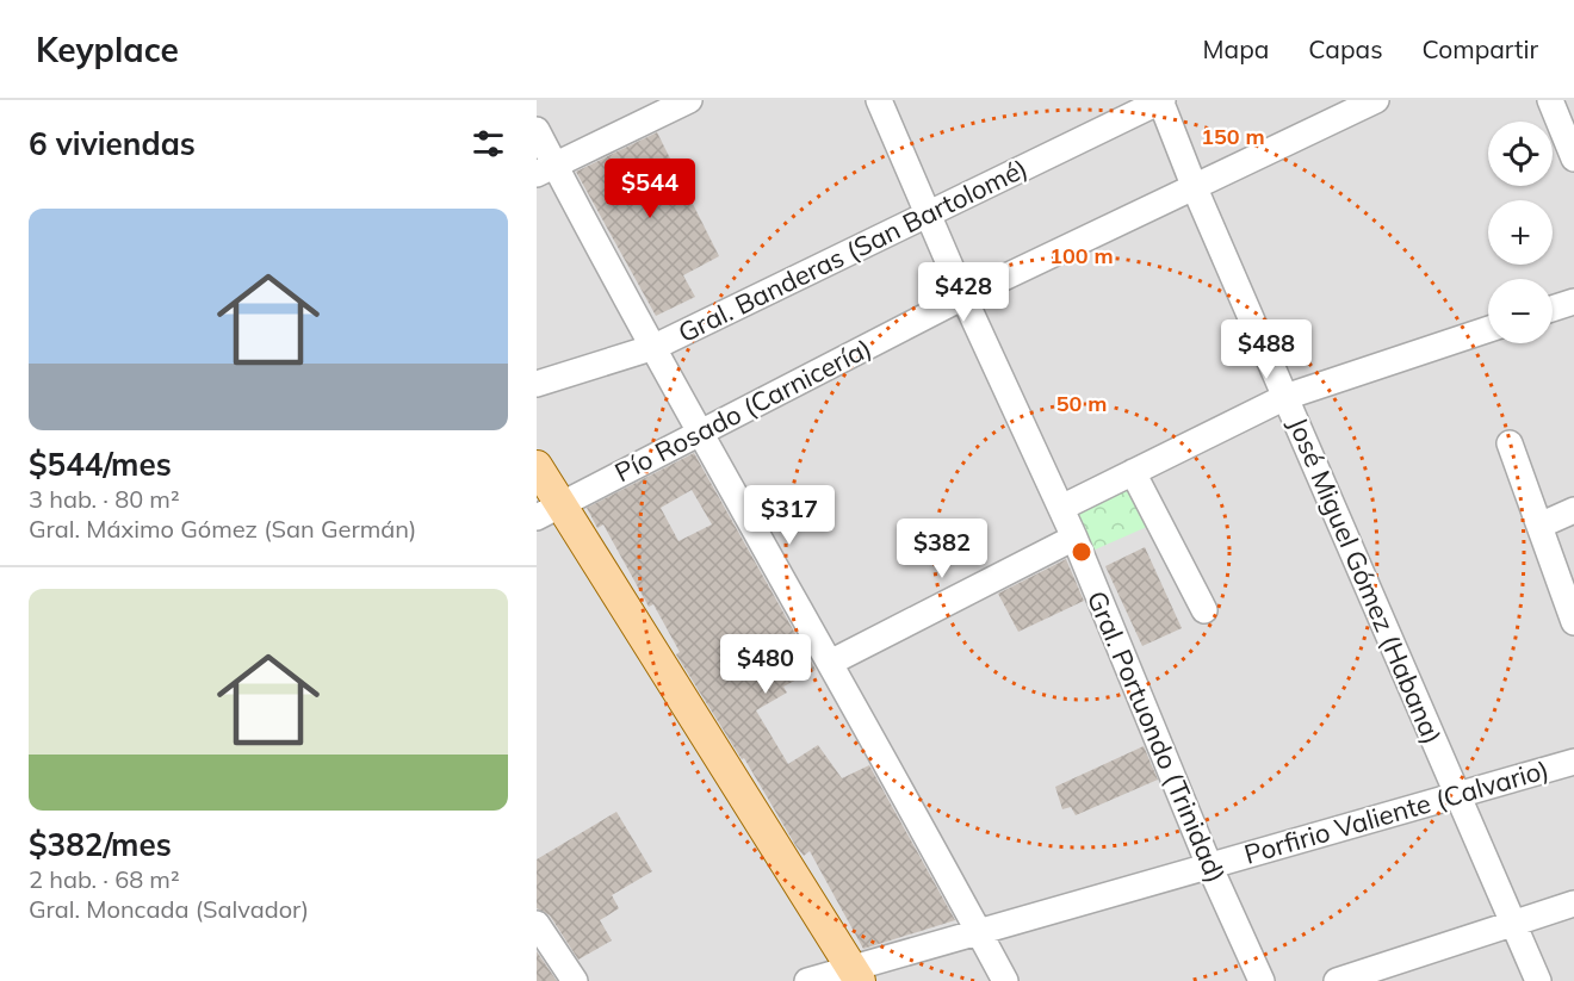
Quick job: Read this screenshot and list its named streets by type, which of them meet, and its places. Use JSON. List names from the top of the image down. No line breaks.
{"streets":{"street":["Gral. Banderas (San Bartolomé)","Pío Rosado (Carnicería)","José Miguel Gómez (Habana)","Gral. Portuondo (Trinidad)","Porfirio Valiente (Calvario)"]},"crossings":[["Gral. Banderas (San Bartolomé)","José Miguel Gómez (Habana)"],["Gral. Banderas (San Bartolomé)","Gral. Portuondo (Trinidad)"],["Pío Rosado (Carnicería)","José Miguel Gómez (Habana)"],["Pío Rosado (Carnicería)","Gral. Portuondo (Trinidad)"],["José Miguel Gómez (Habana)","Porfirio Valiente (Calvario)"],["Gral. Portuondo (Trinidad)","Porfirio Valiente (Calvario)"]],"page":{"header":"Keyplace","nav":["Mapa","Capas","Compartir"],"heading":"6 viviendas","map_buttons":["+","−"],"price":["$544","$428","$488","$317","$382","$480"],"list":[{"name":"$544/mes","note":"3 hab. · 80 m² · Gral. Máximo Gómez (San Germán)"},{"name":"$382/mes","note":"2 hab. · 68 m² · Gral. Moncada (Salvador)"}]},"rings":["150 m","100 m","50 m"]}
